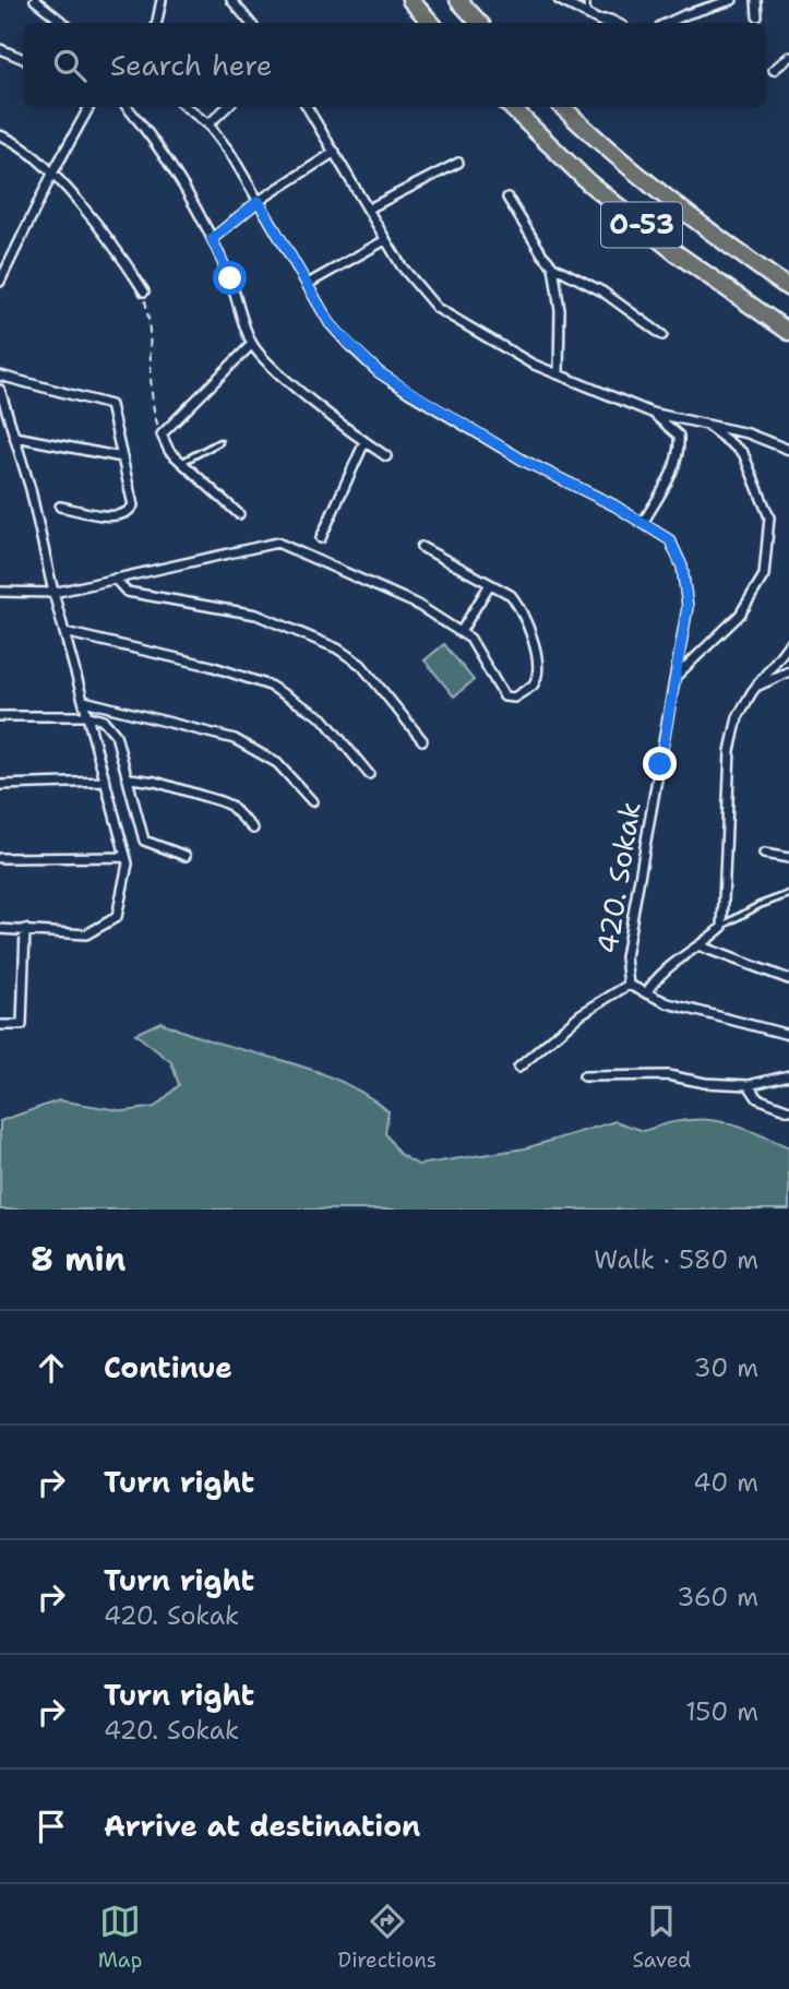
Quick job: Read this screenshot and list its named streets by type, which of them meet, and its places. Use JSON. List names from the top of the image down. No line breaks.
{"streets":{"highway":["O-53"],"street":["420. Sokak"]},"page":{"search":"Search here","heading":["8 min","Walk · 580 m"],"list":[["Continue","30 m"],["Turn right","40 m"],["Turn right","420. Sokak","360 m"],["Turn right","420. Sokak","150 m"],"Arrive at destination"],"nav":["Map","Directions","Saved"]}}
